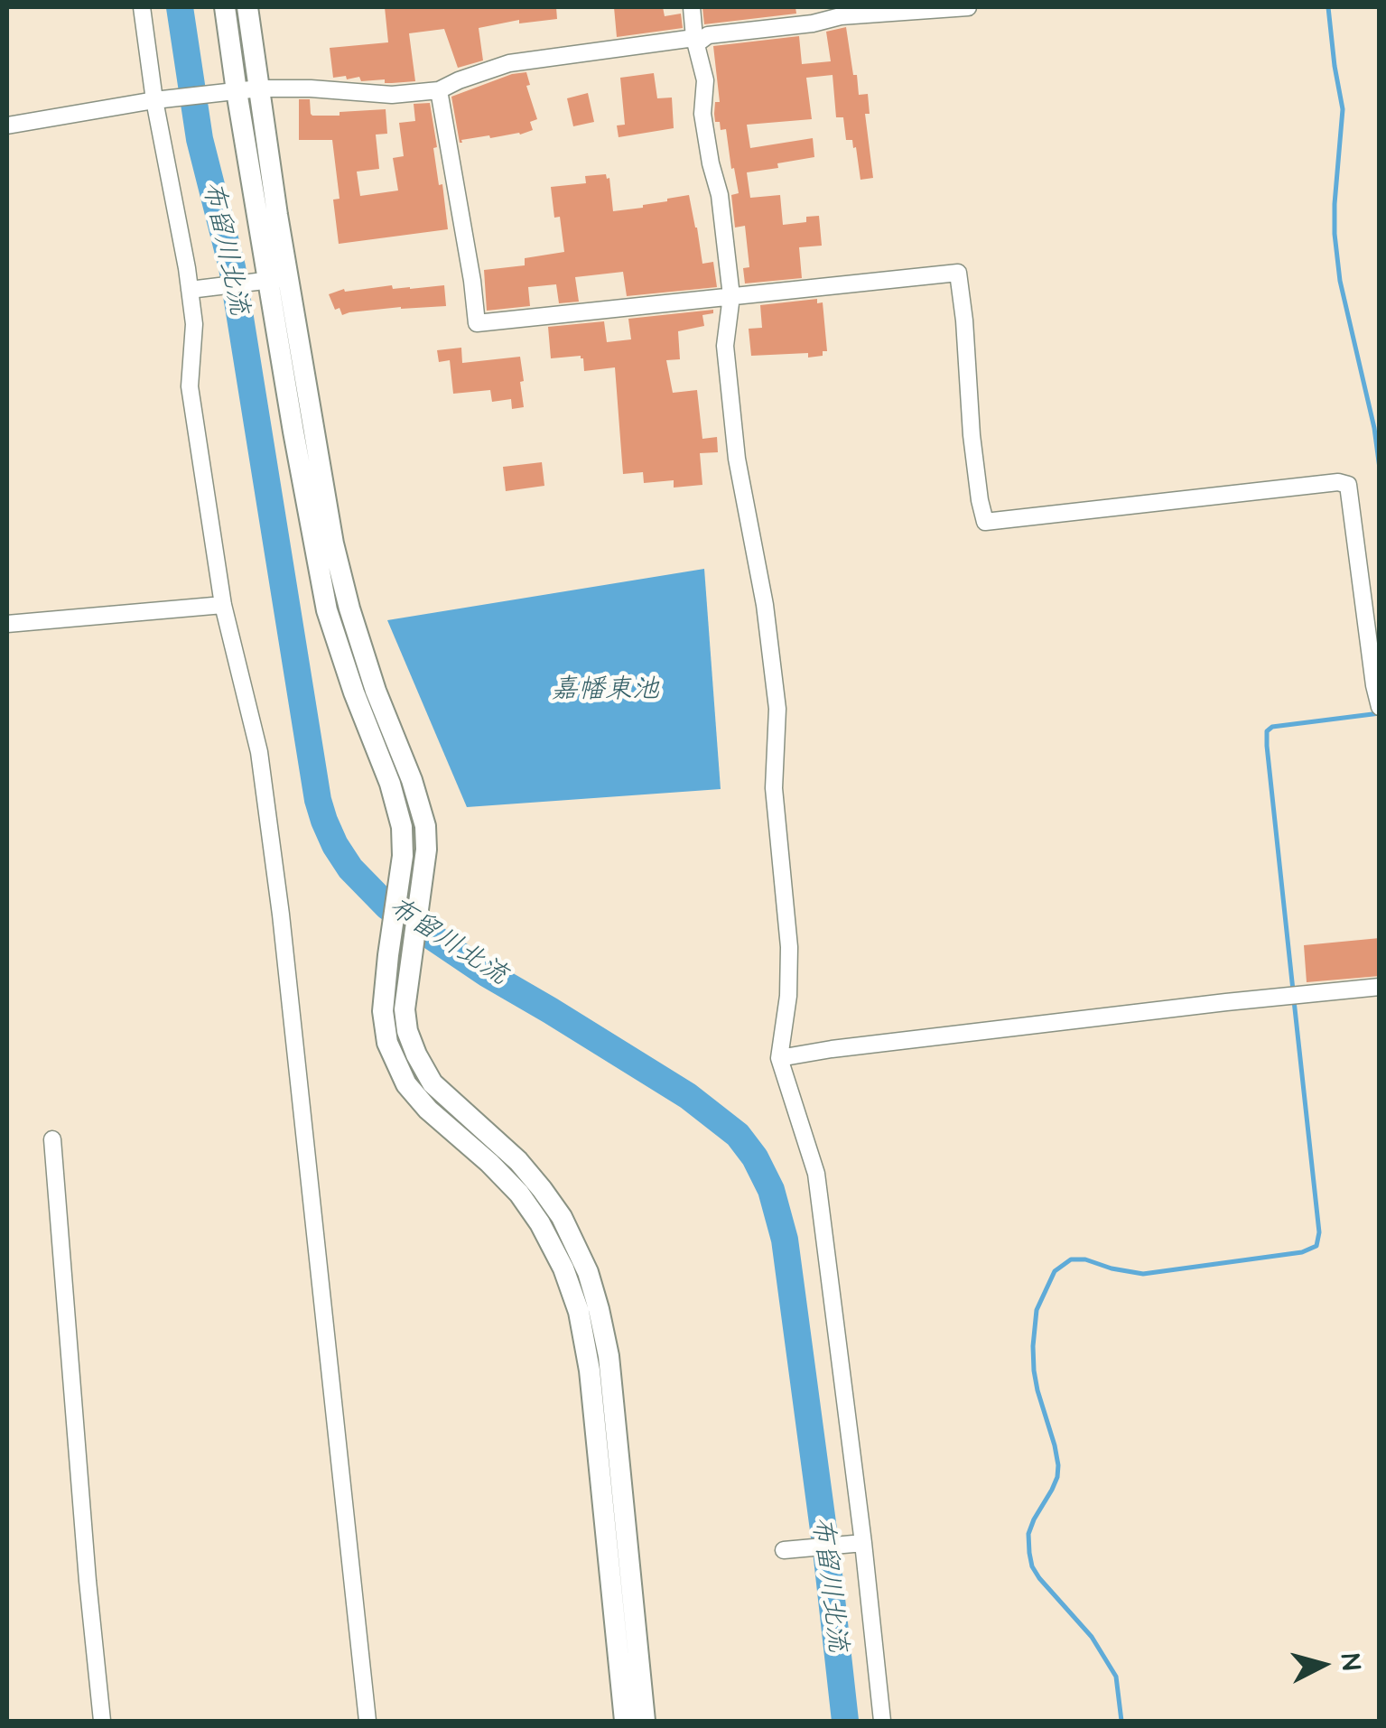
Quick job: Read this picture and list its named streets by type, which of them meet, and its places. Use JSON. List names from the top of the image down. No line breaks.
{"water":["布留川北流","嘉幡東池"],"north":"right"}
